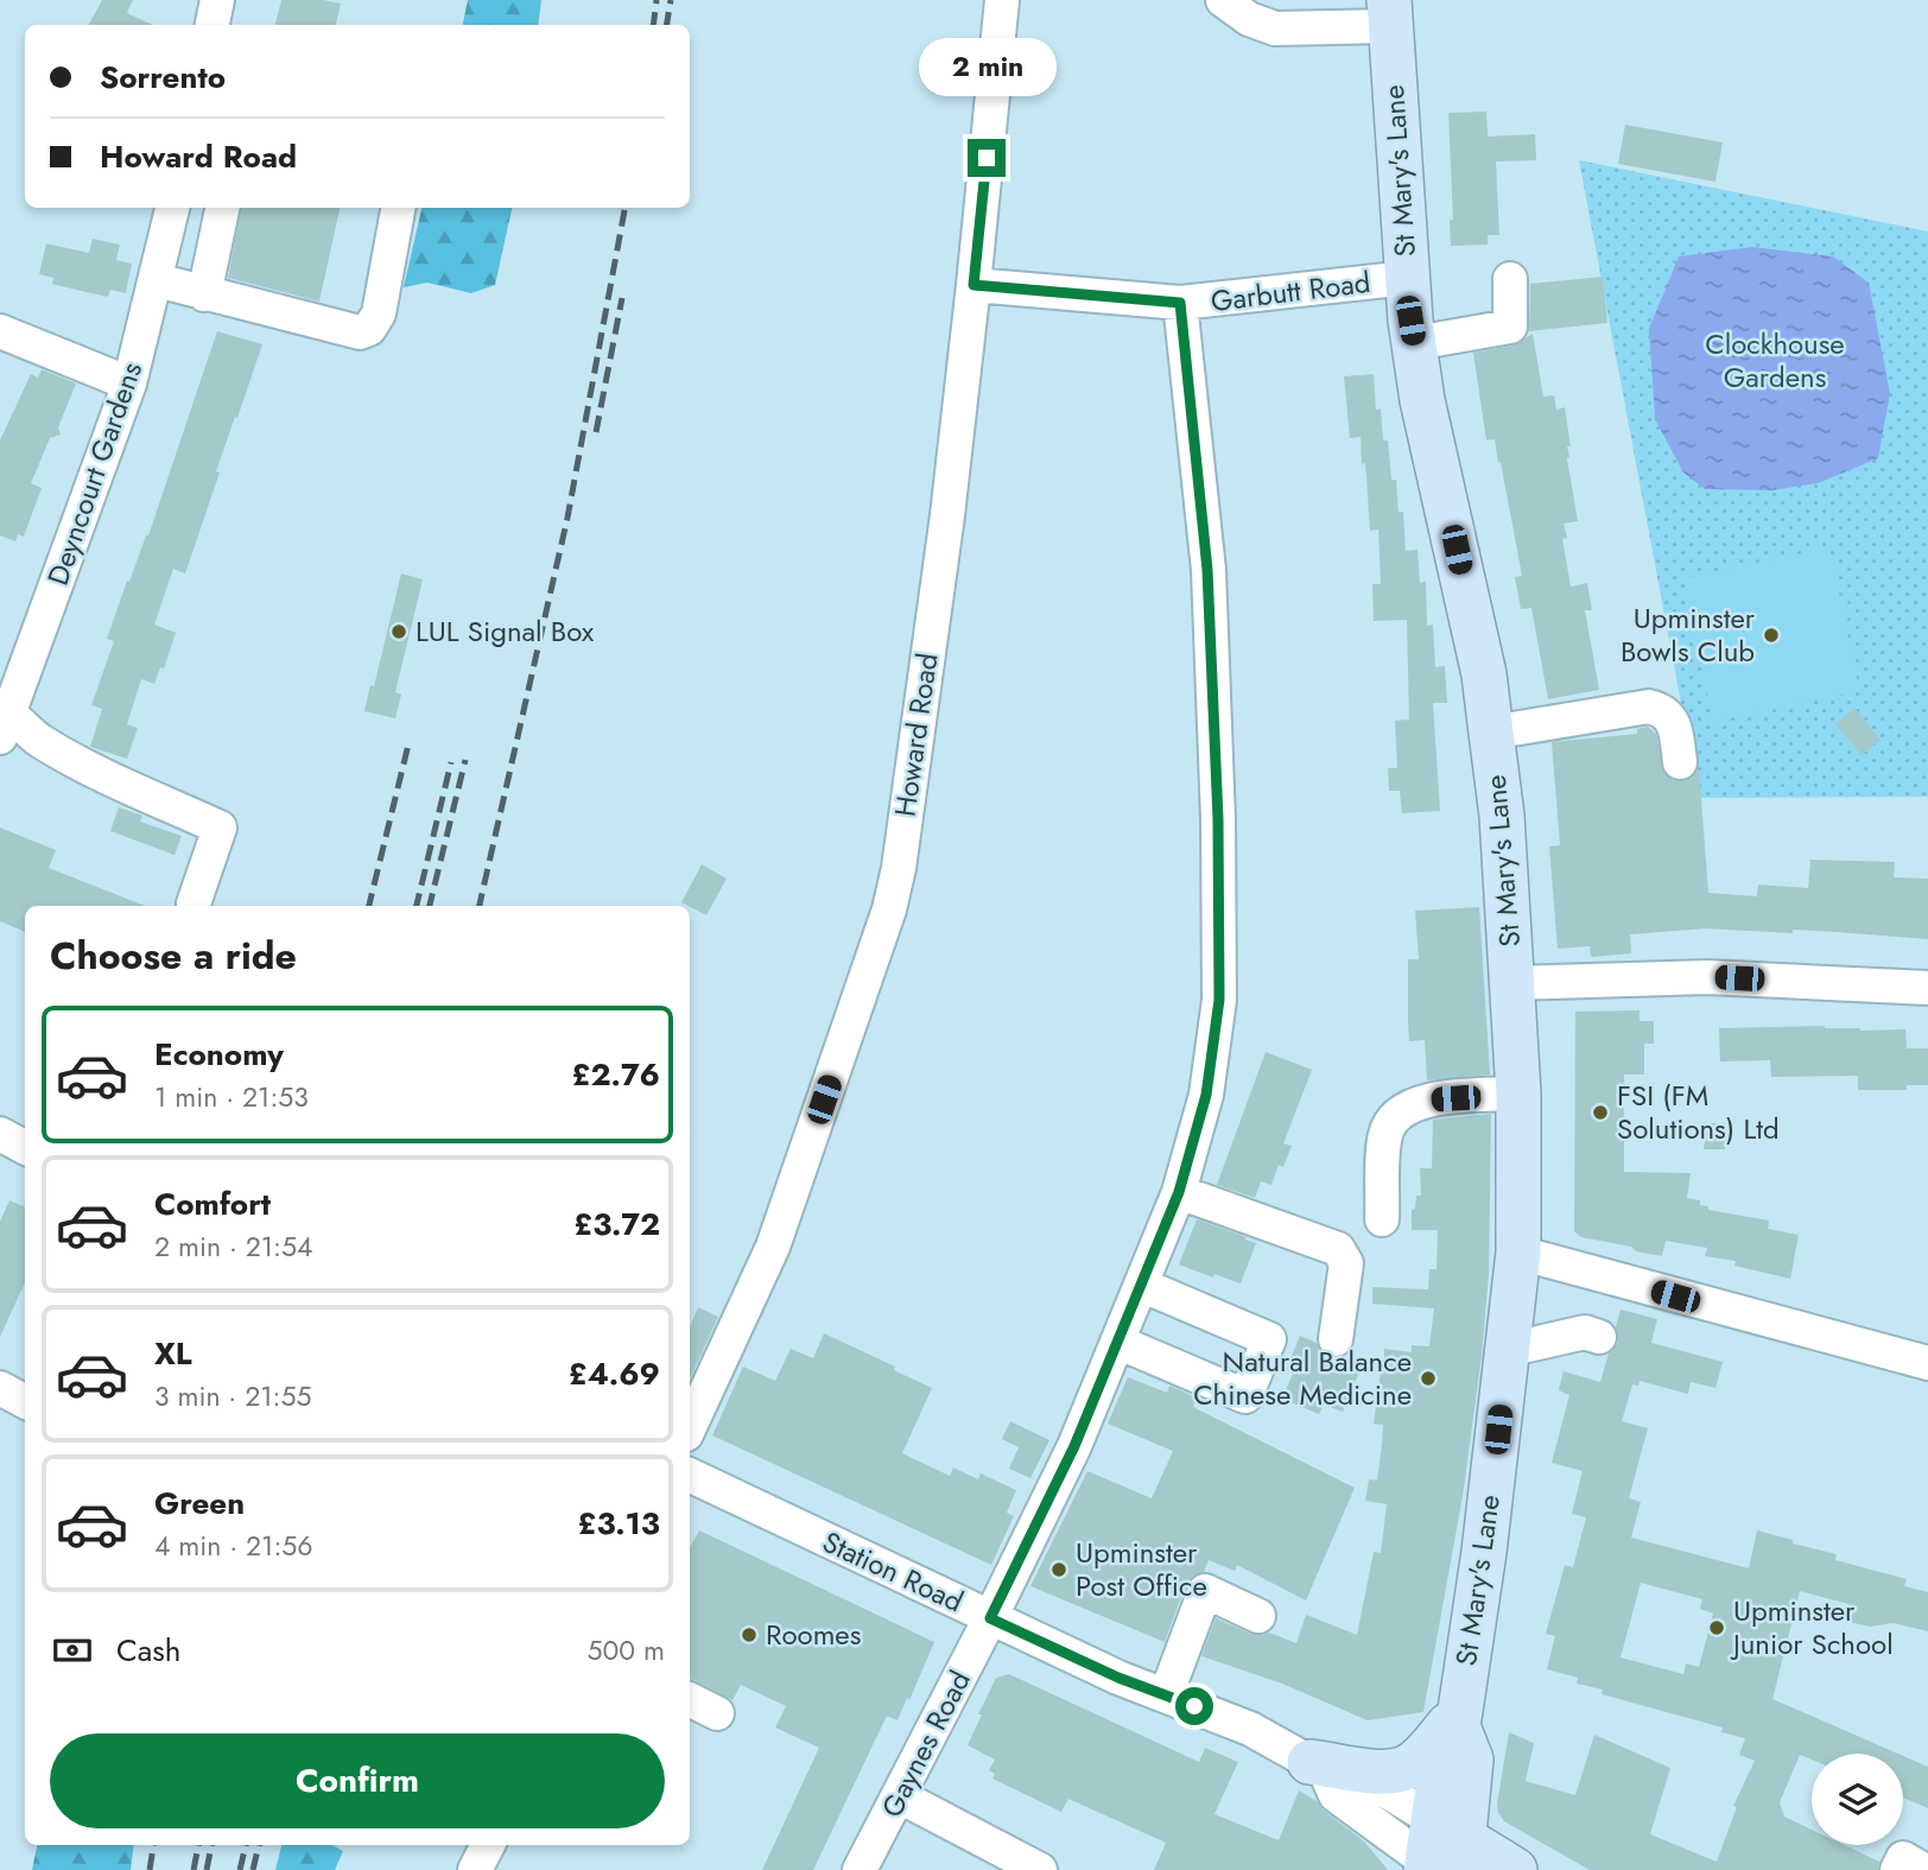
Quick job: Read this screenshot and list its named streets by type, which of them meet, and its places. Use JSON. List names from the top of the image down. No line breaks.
{"streets":{"main road":["St Mary's Lane"],"street":["Garbutt Road","Deyncourt Gardens","Howard Road","Station Road","Gaynes Road"]},"crossings":[["St Mary's Lane","Garbutt Road"],["St Mary's Lane","Station Road"],["Garbutt Road","Howard Road"],["Garbutt Road","Gaynes Road"],["Station Road","Gaynes Road"]],"parks":["Clockhouse Gardens"],"places":["LUL Signal Box","Upminster Bowls Club","FSI (FM Solutions) Ltd","Natural Balance Chinese Medicine","Upminster Post Office","Upminster Junior School","Roomes"],"page":{"banner":["Sorrento","Howard Road"],"bubble":"2 min","heading":"Choose a ride","list":[{"name":"Economy","note":"1 min · 21:53","value":"£2.76"},{"name":"Comfort","note":"2 min · 21:54","value":"£3.72"},{"name":"XL","note":"3 min · 21:55","value":"£4.69"},{"name":"Green","note":"4 min · 21:56","value":"£3.13"}],"pay":["Cash","500 m"],"buttons":"Confirm"}}
